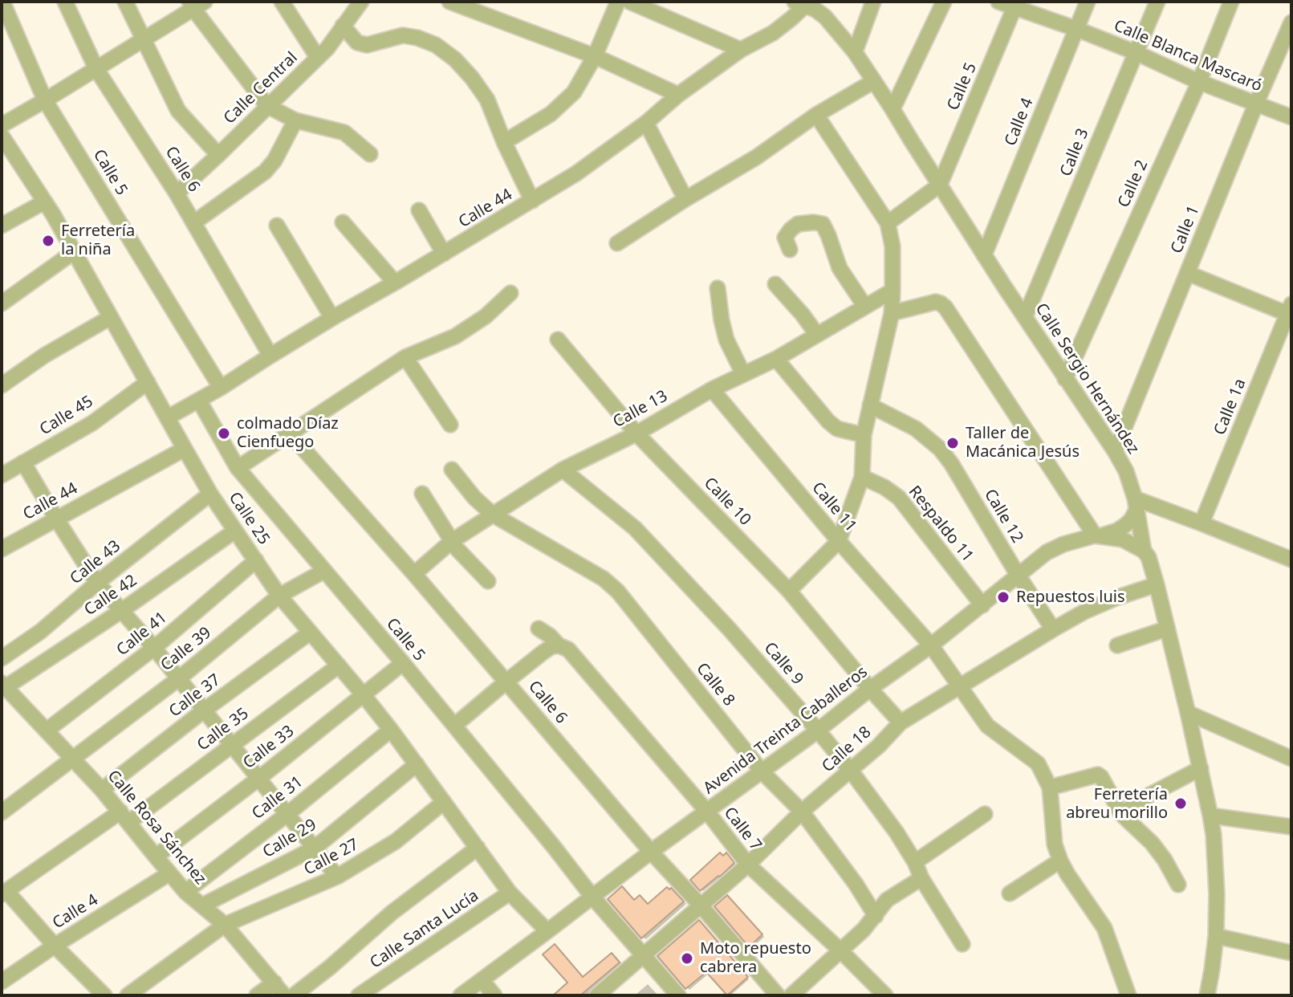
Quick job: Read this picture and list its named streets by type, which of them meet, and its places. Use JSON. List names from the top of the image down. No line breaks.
{"streets":{"street":["Calle Blanca Mascaró","Calle 5","Calle Central","Calle 4","Calle 3","Calle 6","Calle 2","Calle 44","Calle 1","Calle Sergio Hernández","Calle 1a","Calle 13","Calle 45","Calle 10","Calle 11","Calle 12","Calle 25","Respaldo 11","Calle 43","Calle 42","Calle 41","Calle 39","Calle 9","Calle 8","Calle 37","Calle 35","Avenida Treinta Caballeros","Calle 33","Calle 18","Calle 31","Calle Rosa Sánchez","Calle 7","Calle 29","Calle 27","Calle Santa Lucía"]},"crossings":[["Calle Blanca Mascaró","Calle 5"],["Calle Blanca Mascaró","Calle 4"],["Calle Blanca Mascaró","Calle 3"],["Calle Blanca Mascaró","Calle 2"],["Calle Blanca Mascaró","Calle 1"],["Calle 5","Calle 44"],["Calle 5","Calle Sergio Hernández"],["Calle 5","Calle 39"],["Calle 5","Avenida Treinta Caballeros"],["Calle 5","Calle 33"],["Calle 5","Calle 18"],["Calle Central","Calle 6"],["Calle 4","Calle Sergio Hernández"],["Calle 4","Calle Rosa Sánchez"],["Calle 3","Calle Sergio Hernández"],["Calle 6","Calle 44"],["Calle 6","Calle 13"],["Calle 6","Avenida Treinta Caballeros"],["Calle 6","Calle 18"],["Calle 2","Calle Sergio Hernández"],["Calle 44","Calle Sergio Hernández"],["Calle 44","Calle 25"],["Calle 1","Calle Sergio Hernández"],["Calle Sergio Hernández","Avenida Treinta Caballeros"],["Calle Sergio Hernández","Calle 18"],["Calle 13","Calle 10"],["Calle 13","Calle 11"],["Calle 13","Calle 9"],["Calle 13","Calle 8"],["Calle 45","Calle 25"],["Calle 10","Avenida Treinta Caballeros"],["Calle 10","Calle 18"],["Calle 11","Avenida Treinta Caballeros"],["Calle 11","Calle 18"],["Calle 12","Avenida Treinta Caballeros"],["Calle 12","Calle 18"],["Calle 25","Calle 43"],["Calle 25","Calle 42"],["Calle 25","Calle 41"],["Calle 25","Calle 39"],["Calle 25","Calle 37"],["Calle 25","Calle 35"],["Calle 25","Avenida Treinta Caballeros"],["Calle 25","Calle 33"],["Calle 25","Calle 31"],["Calle 25","Calle 29"],["Calle 25","Calle 27"],["Calle 25","Calle Santa Lucía"],["Respaldo 11","Avenida Treinta Caballeros"],["Calle 42","Calle Rosa Sánchez"],["Calle 41","Calle Rosa Sánchez"],["Calle 39","Calle Rosa Sánchez"],["Calle 9","Avenida Treinta Caballeros"],["Calle 9","Calle 18"],["Calle 8","Avenida Treinta Caballeros"],["Calle 8","Calle 18"],["Calle 37","Calle Rosa Sánchez"],["Calle 35","Calle Rosa Sánchez"],["Avenida Treinta Caballeros","Calle 7"],["Calle 33","Calle Rosa Sánchez"],["Calle 18","Calle 7"],["Calle 31","Calle Rosa Sánchez"],["Calle Rosa Sánchez","Calle 29"],["Calle Rosa Sánchez","Calle 27"]],"places":["Ferretería la niña","colmado Díaz Cienfuego","Taller de Macánica Jesús","Repuestos luis","Ferretería abreu morillo","Moto repuesto cabrera"]}
